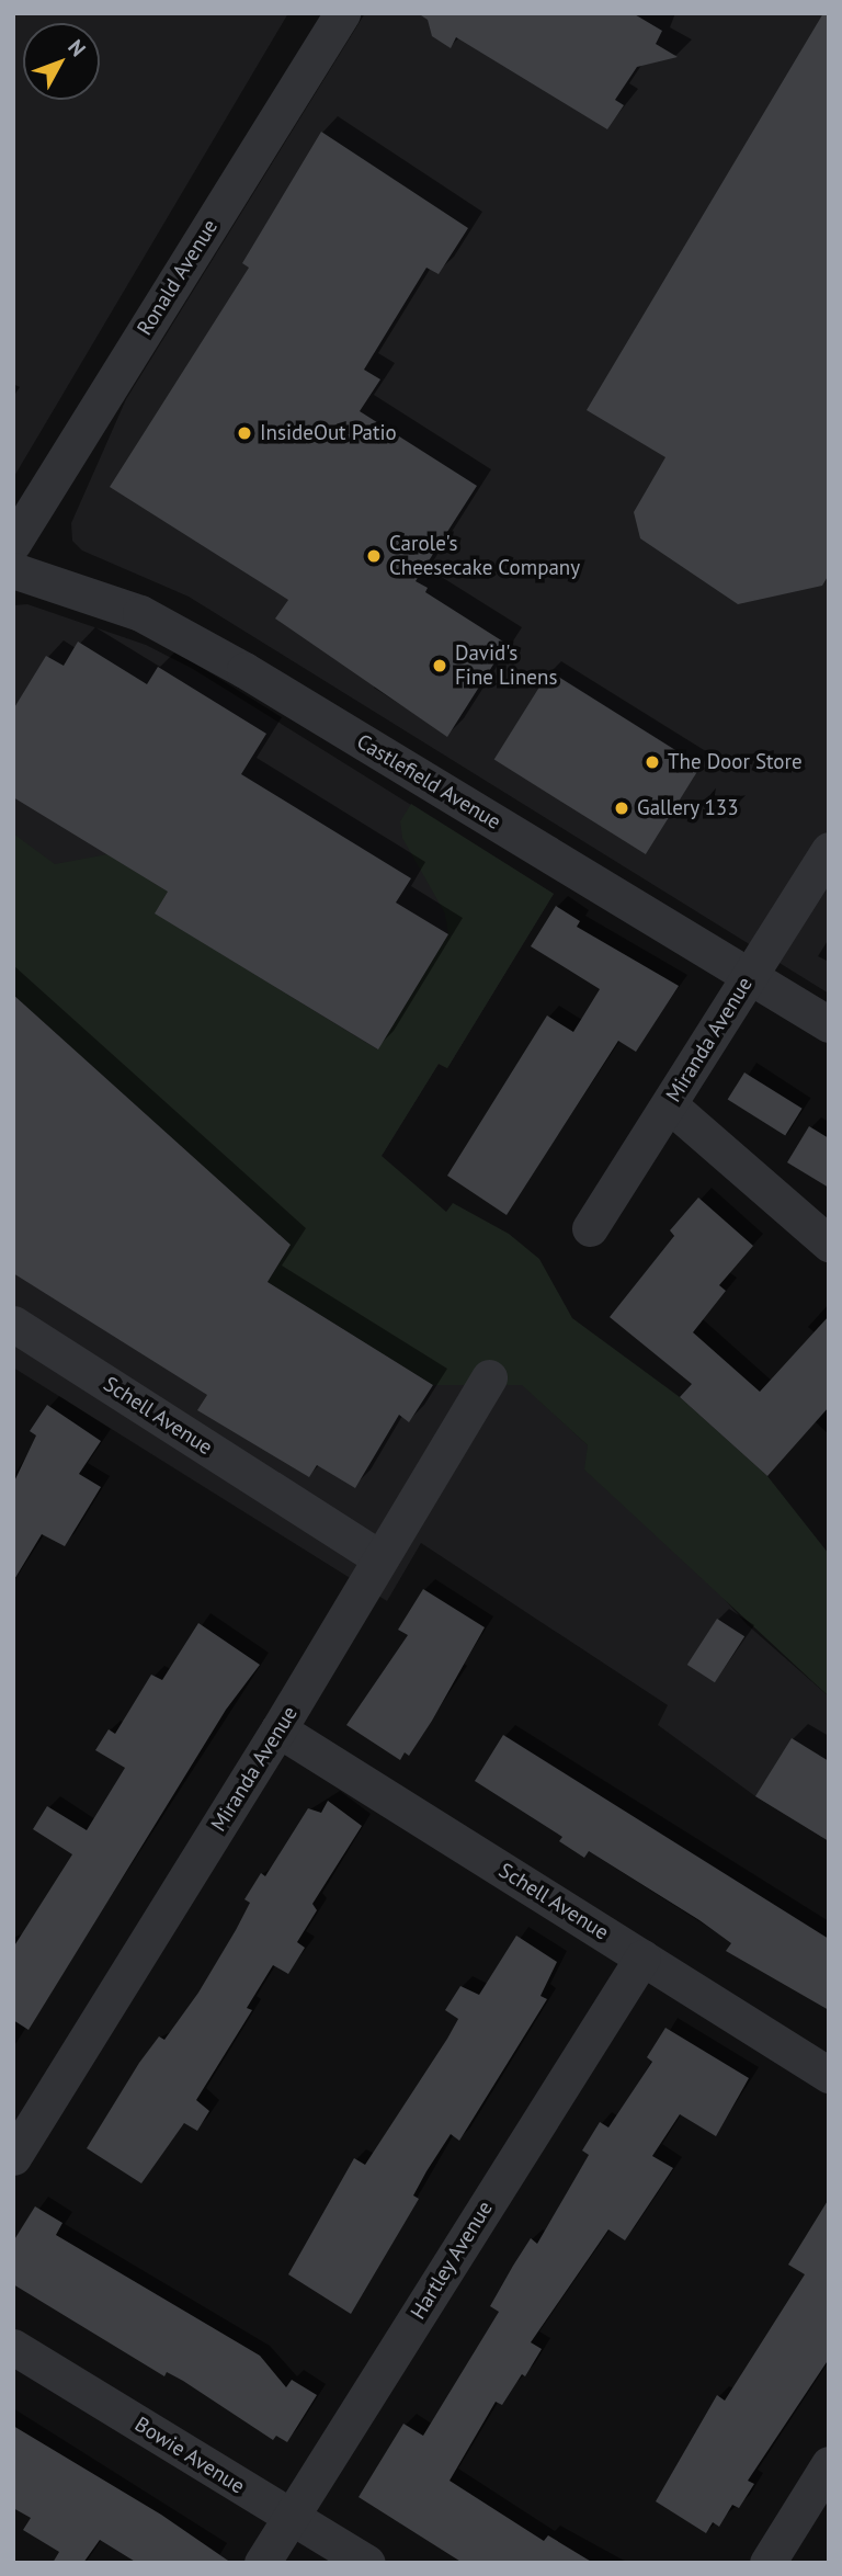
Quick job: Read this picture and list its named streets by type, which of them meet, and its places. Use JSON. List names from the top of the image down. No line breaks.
{"streets":{"street":["Ronald Avenue","Castlefield Avenue","Miranda Avenue","Schell Avenue","Hartley Avenue","Bowie Avenue"]},"crossings":[["Castlefield Avenue","Miranda Avenue"],["Miranda Avenue","Schell Avenue"],["Schell Avenue","Hartley Avenue"],["Hartley Avenue","Bowie Avenue"]],"places":["InsideOut Patio","Carole's Cheesecake Company","David's Fine Linens","The Door Store","Gallery 133"],"north":"top right"}
